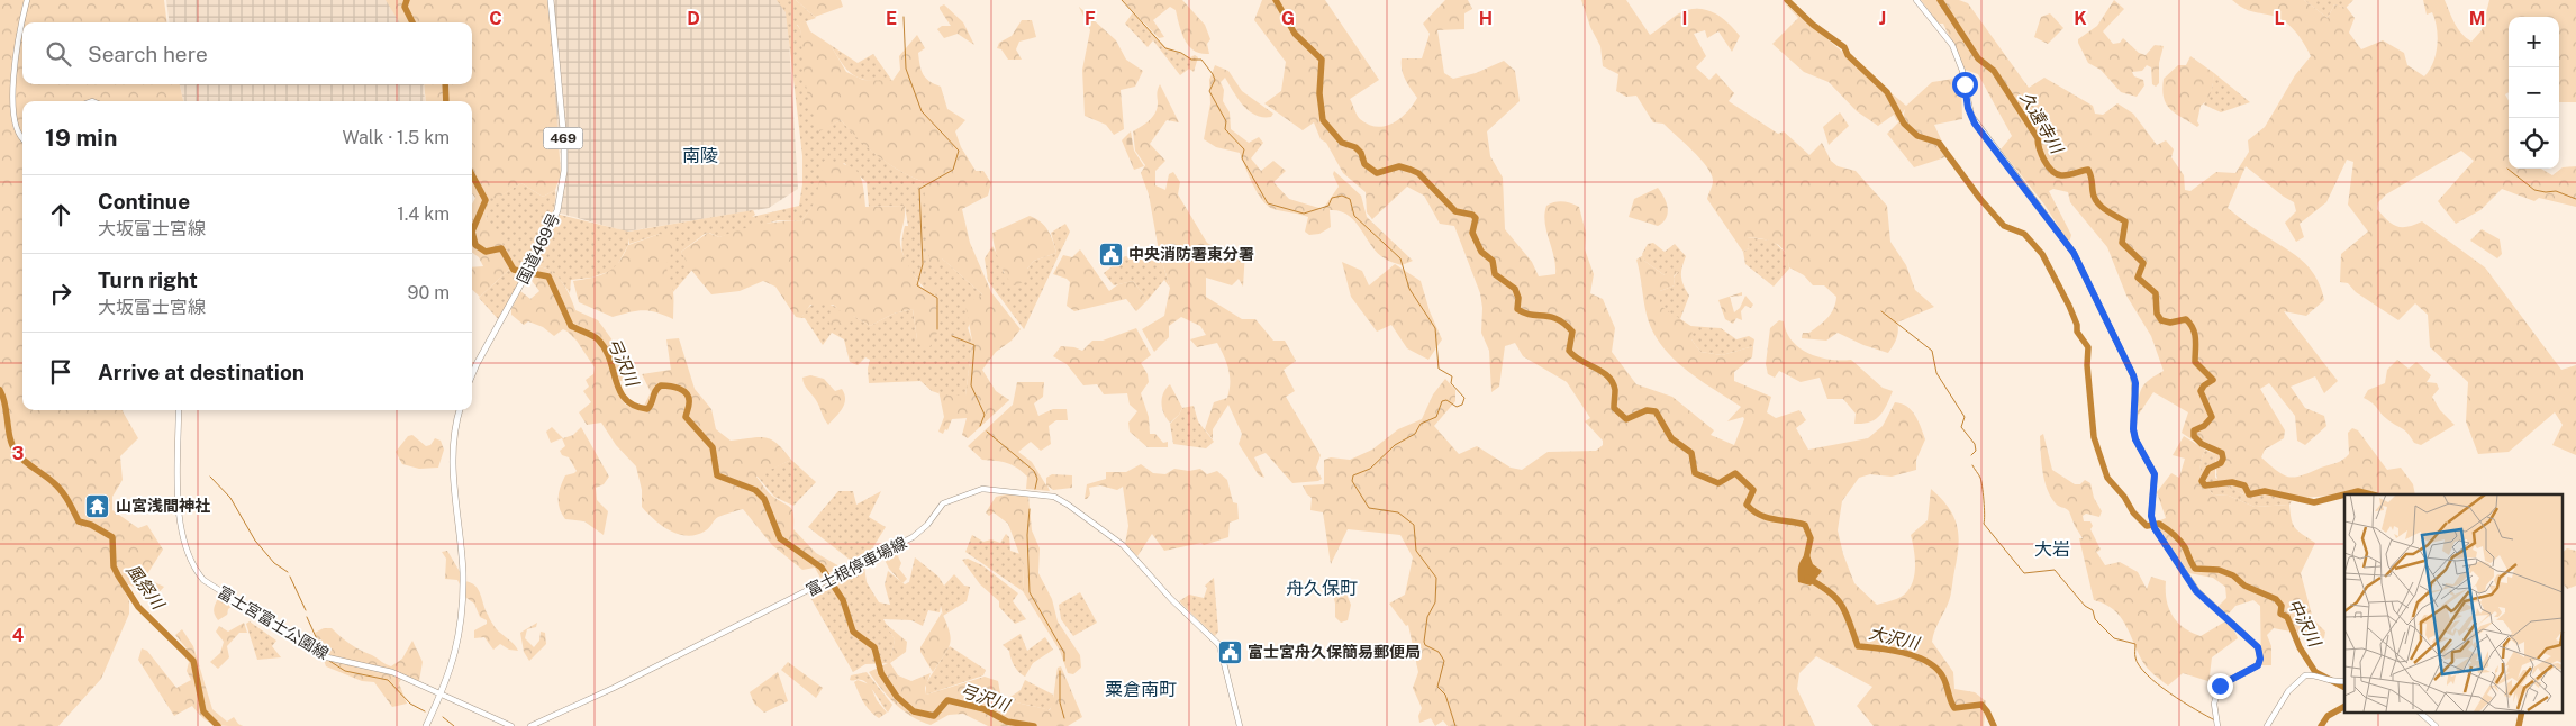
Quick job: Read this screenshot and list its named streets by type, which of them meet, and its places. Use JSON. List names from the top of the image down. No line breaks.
{"streets":{"highway":["469","国道469号"],"main road":["富士根停車場線","富士宮富士公園線"]},"districts":["南陵","大岩","舟久保町","粟倉南町"],"water":["久遠寺川","弓沢川","風祭川","中沢川","大沢川"],"places":{"public building":["中央消防署東分署","富士宮舟久保簡易郵便局"],"temple":["山宮浅間神社"]},"page":{"map_buttons":["+","−"],"search":"Search here","heading":["19 min","Walk · 1.5 km"],"list":[["Continue","大坂富士宮線","1.4 km"],["Turn right","大坂富士宮線","90 m"],"Arrive at destination"]},"grid":{"columns":["C","D","E","F","G","H","I","J","K","L","M"],"rows":["3","4"]}}
